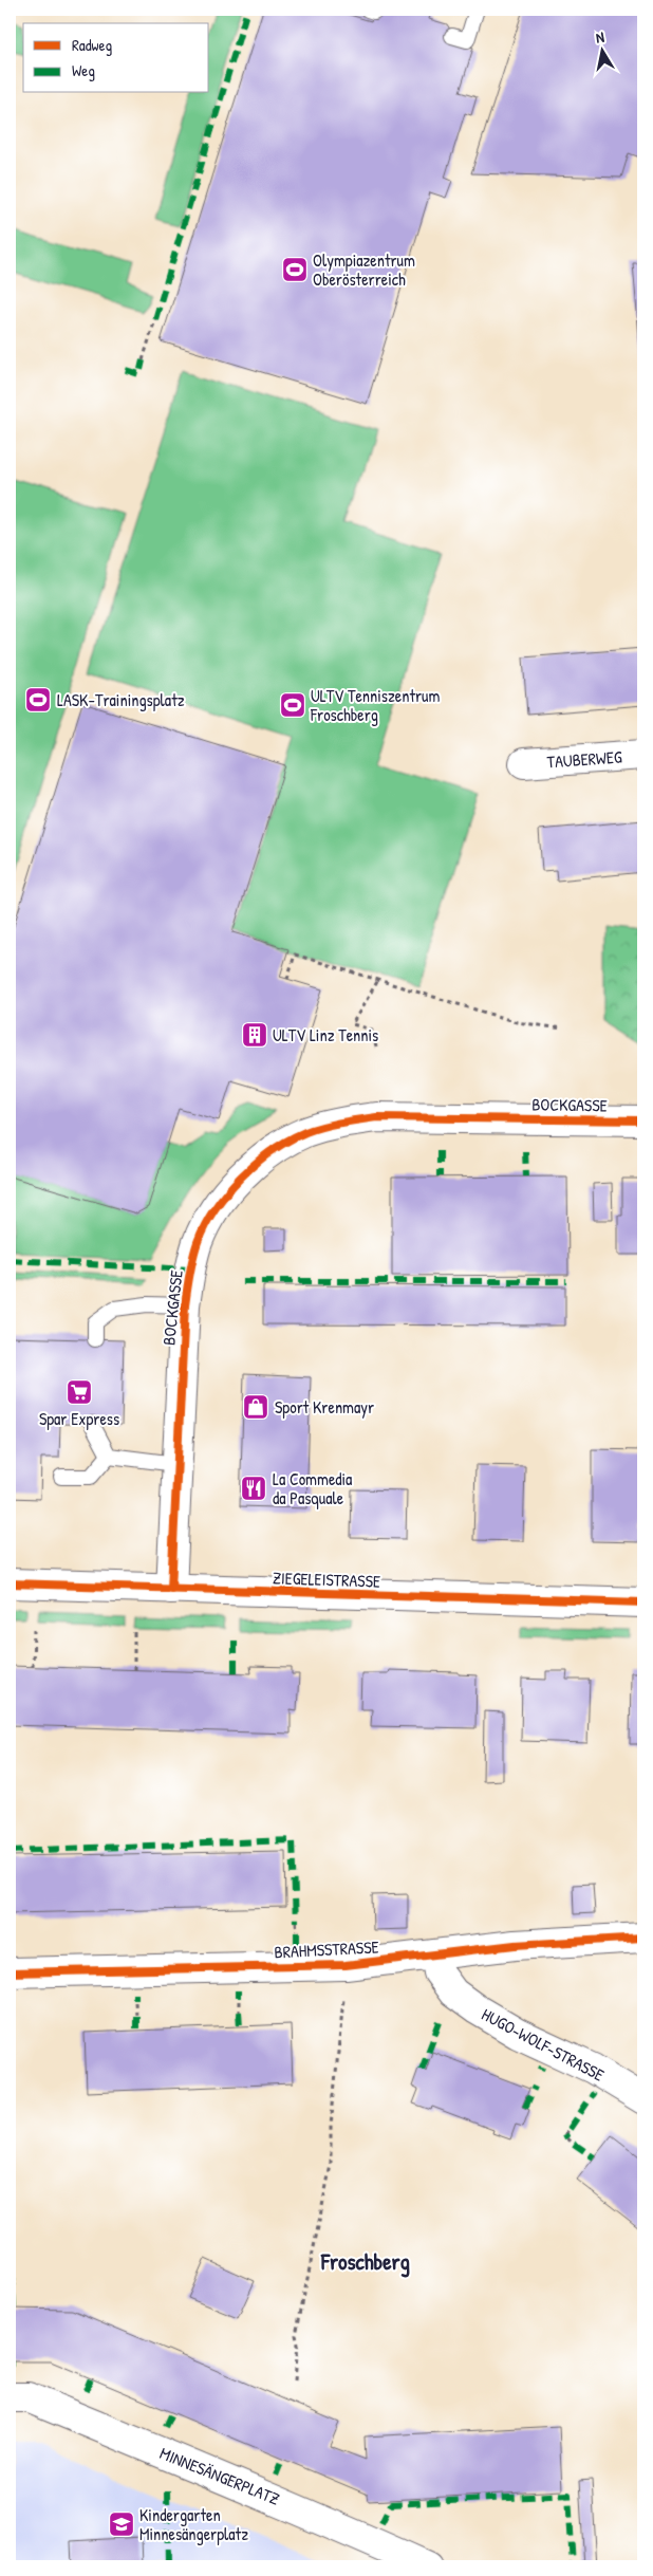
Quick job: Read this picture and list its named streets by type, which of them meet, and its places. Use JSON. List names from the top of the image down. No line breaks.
{"streets":{"street":["TAUBERWEG","BOCKGASSE","ZIEGELEISTRASSE","BRAHMSSTRASSE","HUGO-WOLF-STRASSE","MINNESÄNGERPLATZ"]},"crossings":[["BOCKGASSE","ZIEGELEISTRASSE"],["BRAHMSSTRASSE","HUGO-WOLF-STRASSE"]],"districts":["Froschberg"],"places":{"sports":["Olympiazentrum Oberösterreich","LASK-Trainingsplatz","ULTV Tenniszentrum Froschberg"],"building":["ULTV Linz Tennis"],"supermarket":["Spar Express"],"shop":["Sport Krenmayr"],"restaurant":["La Commedia da Pasquale"],"school or university":["Kindergarten Minnesängerplatz"]},"legend":["Radweg","Weg"],"north":"top"}
